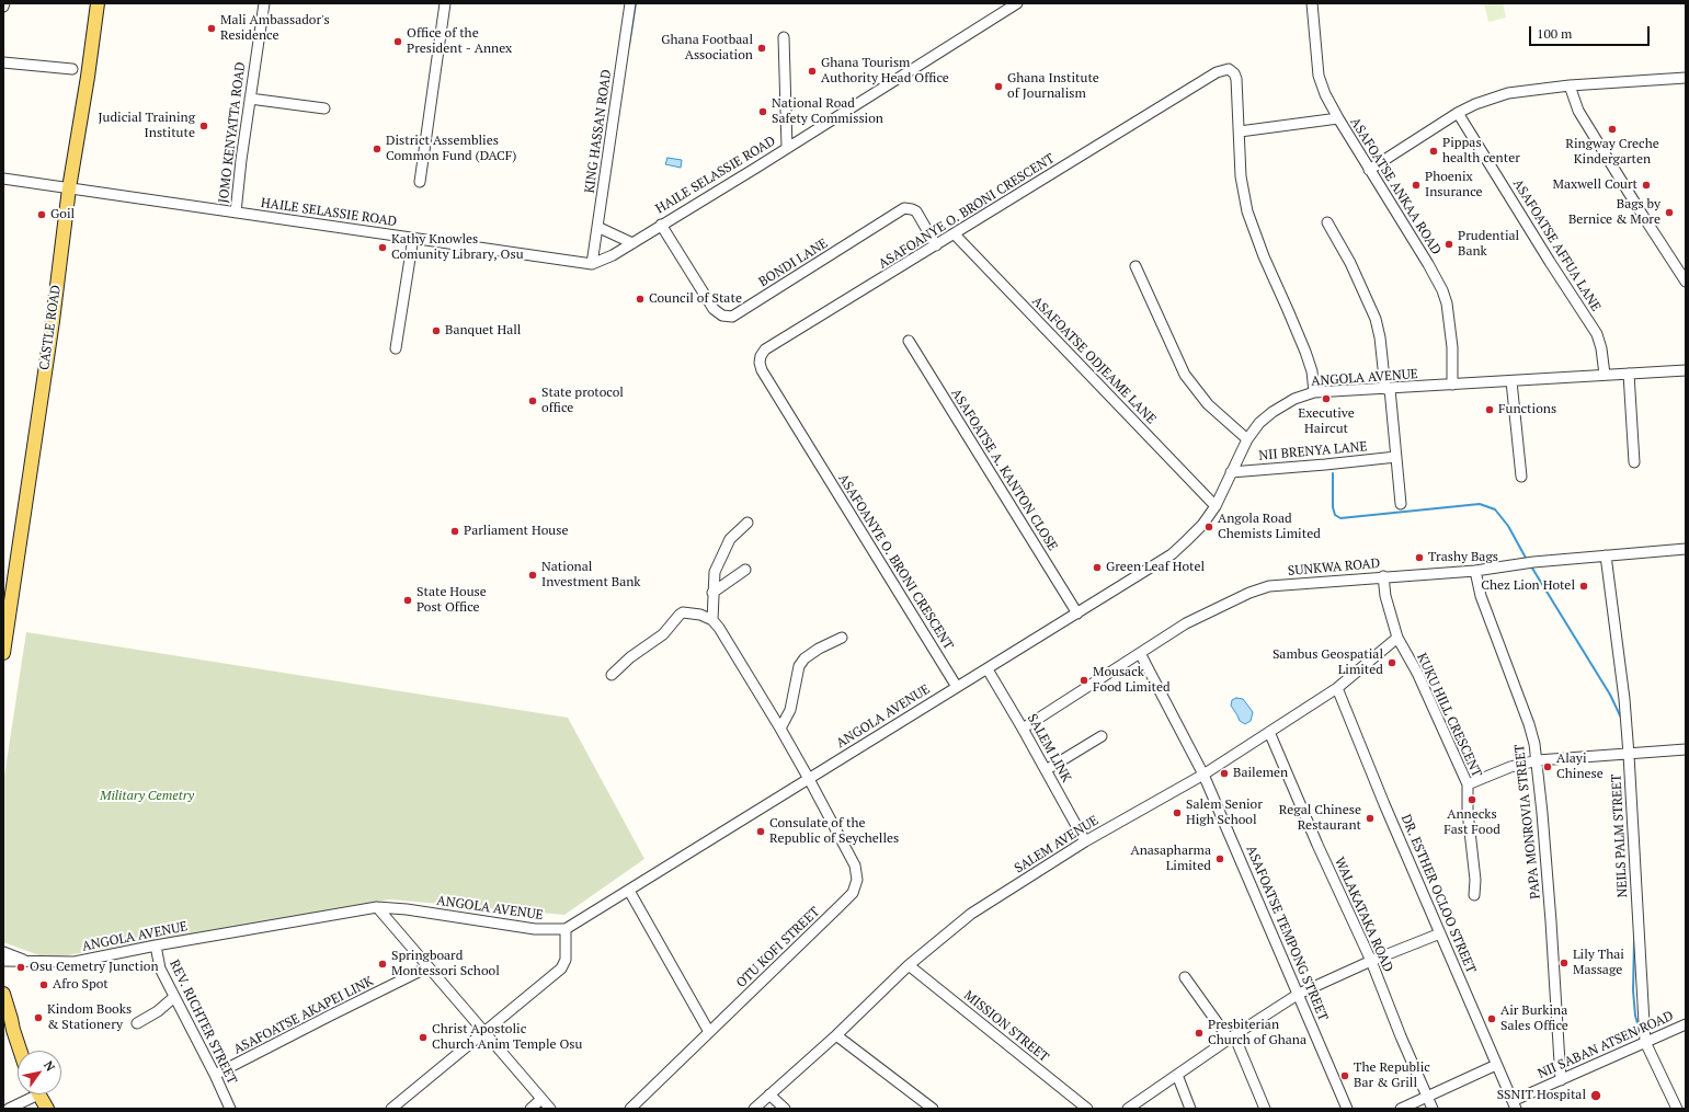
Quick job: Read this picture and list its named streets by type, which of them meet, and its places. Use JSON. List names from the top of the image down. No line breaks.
{"streets":{"main road":["CASTLE ROAD"],"street":["KING HASSAN ROAD","JOMO KENYATTA ROAD","HAILE SELASSIE ROAD","ASAFOATSE ANKAA ROAD","ASAFOANYE O. BRONI CRESCENT","ASAFOATSE AFFUA LANE","BONDI LANE","ASAFOATSE ODJEAME LANE","ANGOLA AVENUE","NII BRENYA LANE","ASAFOATSE A. KANTON CLOSE","SUNKWA ROAD","KUKU HILL CRESCENT","SALEM LINK","PAPA MONROVIA STREET","NEILS PALM STREET","SALEM AVENUE","DR. ESTHER OCLOO STREET","WALAKATAKA ROAD","ASAFOATSE TEMPONG STREET","OTU KOFI STREET","ASAFOATSE AKAPEI LINK","REV. RICHTER STREET","MISSION STREET","NII SABAN ATSEN ROAD"]},"crossings":[["KING HASSAN ROAD","HAILE SELASSIE ROAD"],["JOMO KENYATTA ROAD","HAILE SELASSIE ROAD"],["HAILE SELASSIE ROAD","BONDI LANE"],["HAILE SELASSIE ROAD","CASTLE ROAD"],["ASAFOATSE ANKAA ROAD","ANGOLA AVENUE"],["ASAFOANYE O. BRONI CRESCENT","BONDI LANE"],["ASAFOANYE O. BRONI CRESCENT","ASAFOATSE ODJEAME LANE"],["ASAFOANYE O. BRONI CRESCENT","ANGOLA AVENUE"],["ASAFOATSE AFFUA LANE","ANGOLA AVENUE"],["ASAFOATSE ODJEAME LANE","ANGOLA AVENUE"],["ANGOLA AVENUE","NII BRENYA LANE"],["ANGOLA AVENUE","ASAFOATSE A. KANTON CLOSE"],["ANGOLA AVENUE","SALEM LINK"],["ANGOLA AVENUE","OTU KOFI STREET"],["ANGOLA AVENUE","REV. RICHTER STREET"],["SUNKWA ROAD","KUKU HILL CRESCENT"],["SUNKWA ROAD","SALEM LINK"],["SUNKWA ROAD","PAPA MONROVIA STREET"],["SUNKWA ROAD","NEILS PALM STREET"],["SUNKWA ROAD","ASAFOATSE TEMPONG STREET"],["KUKU HILL CRESCENT","SALEM AVENUE"],["SALEM LINK","SALEM AVENUE"],["PAPA MONROVIA STREET","NII SABAN ATSEN ROAD"],["NEILS PALM STREET","NII SABAN ATSEN ROAD"],["SALEM AVENUE","DR. ESTHER OCLOO STREET"],["SALEM AVENUE","WALAKATAKA ROAD"],["SALEM AVENUE","ASAFOATSE TEMPONG STREET"],["SALEM AVENUE","MISSION STREET"],["DR. ESTHER OCLOO STREET","NII SABAN ATSEN ROAD"],["ASAFOATSE AKAPEI LINK","REV. RICHTER STREET"]],"parks":["Military Cemetry"],"places":["Mali Ambassador's Residence","Office of the President - Annex","Ghana Footbaal Association","Ghana Tourism Authority Head Office","Ghana Institute of Journalism","National Road Safety Commission","Judicial Training Institute","Ringway Creche Kindergarten","District Assemblies Common Fund (DACF)","Pippas health center","Phoenix Insurance","Maxwell Court","Bags by Bernice & More","Goil","Prudential Bank","Kathy Knowles Comunity Library, Osu","Council of State","Banquet Hall","Executive Haircut","State protocol office","Functions","Angola Road Chemists Limited","Parliament House","Trashy Bags","Green Leaf Hotel","National Investment Bank","Chez Lion Hotel","State House Post Office","Sambus Geospatial Limited","Mousack Food Limited","Alayi Chinese","Bailemen","Annecks Fast Food","Salem Senior High School","Regal Chinese Restaurant","Consulate of the Republic of Seychelles","Anasapharma Limited","Lily Thai Massage","Springboard Montessori School","Osu Cemetry Junction","Afro Spot","Kindom Books & Stationery","Air Burkina Sales Office","Presbiterian Church of Ghana","Christ Apostolic Church Anim Temple Osu","The Republic Bar & Grill","SSNIT Hospital"],"scale_bar":"100 m","north":"top right"}
